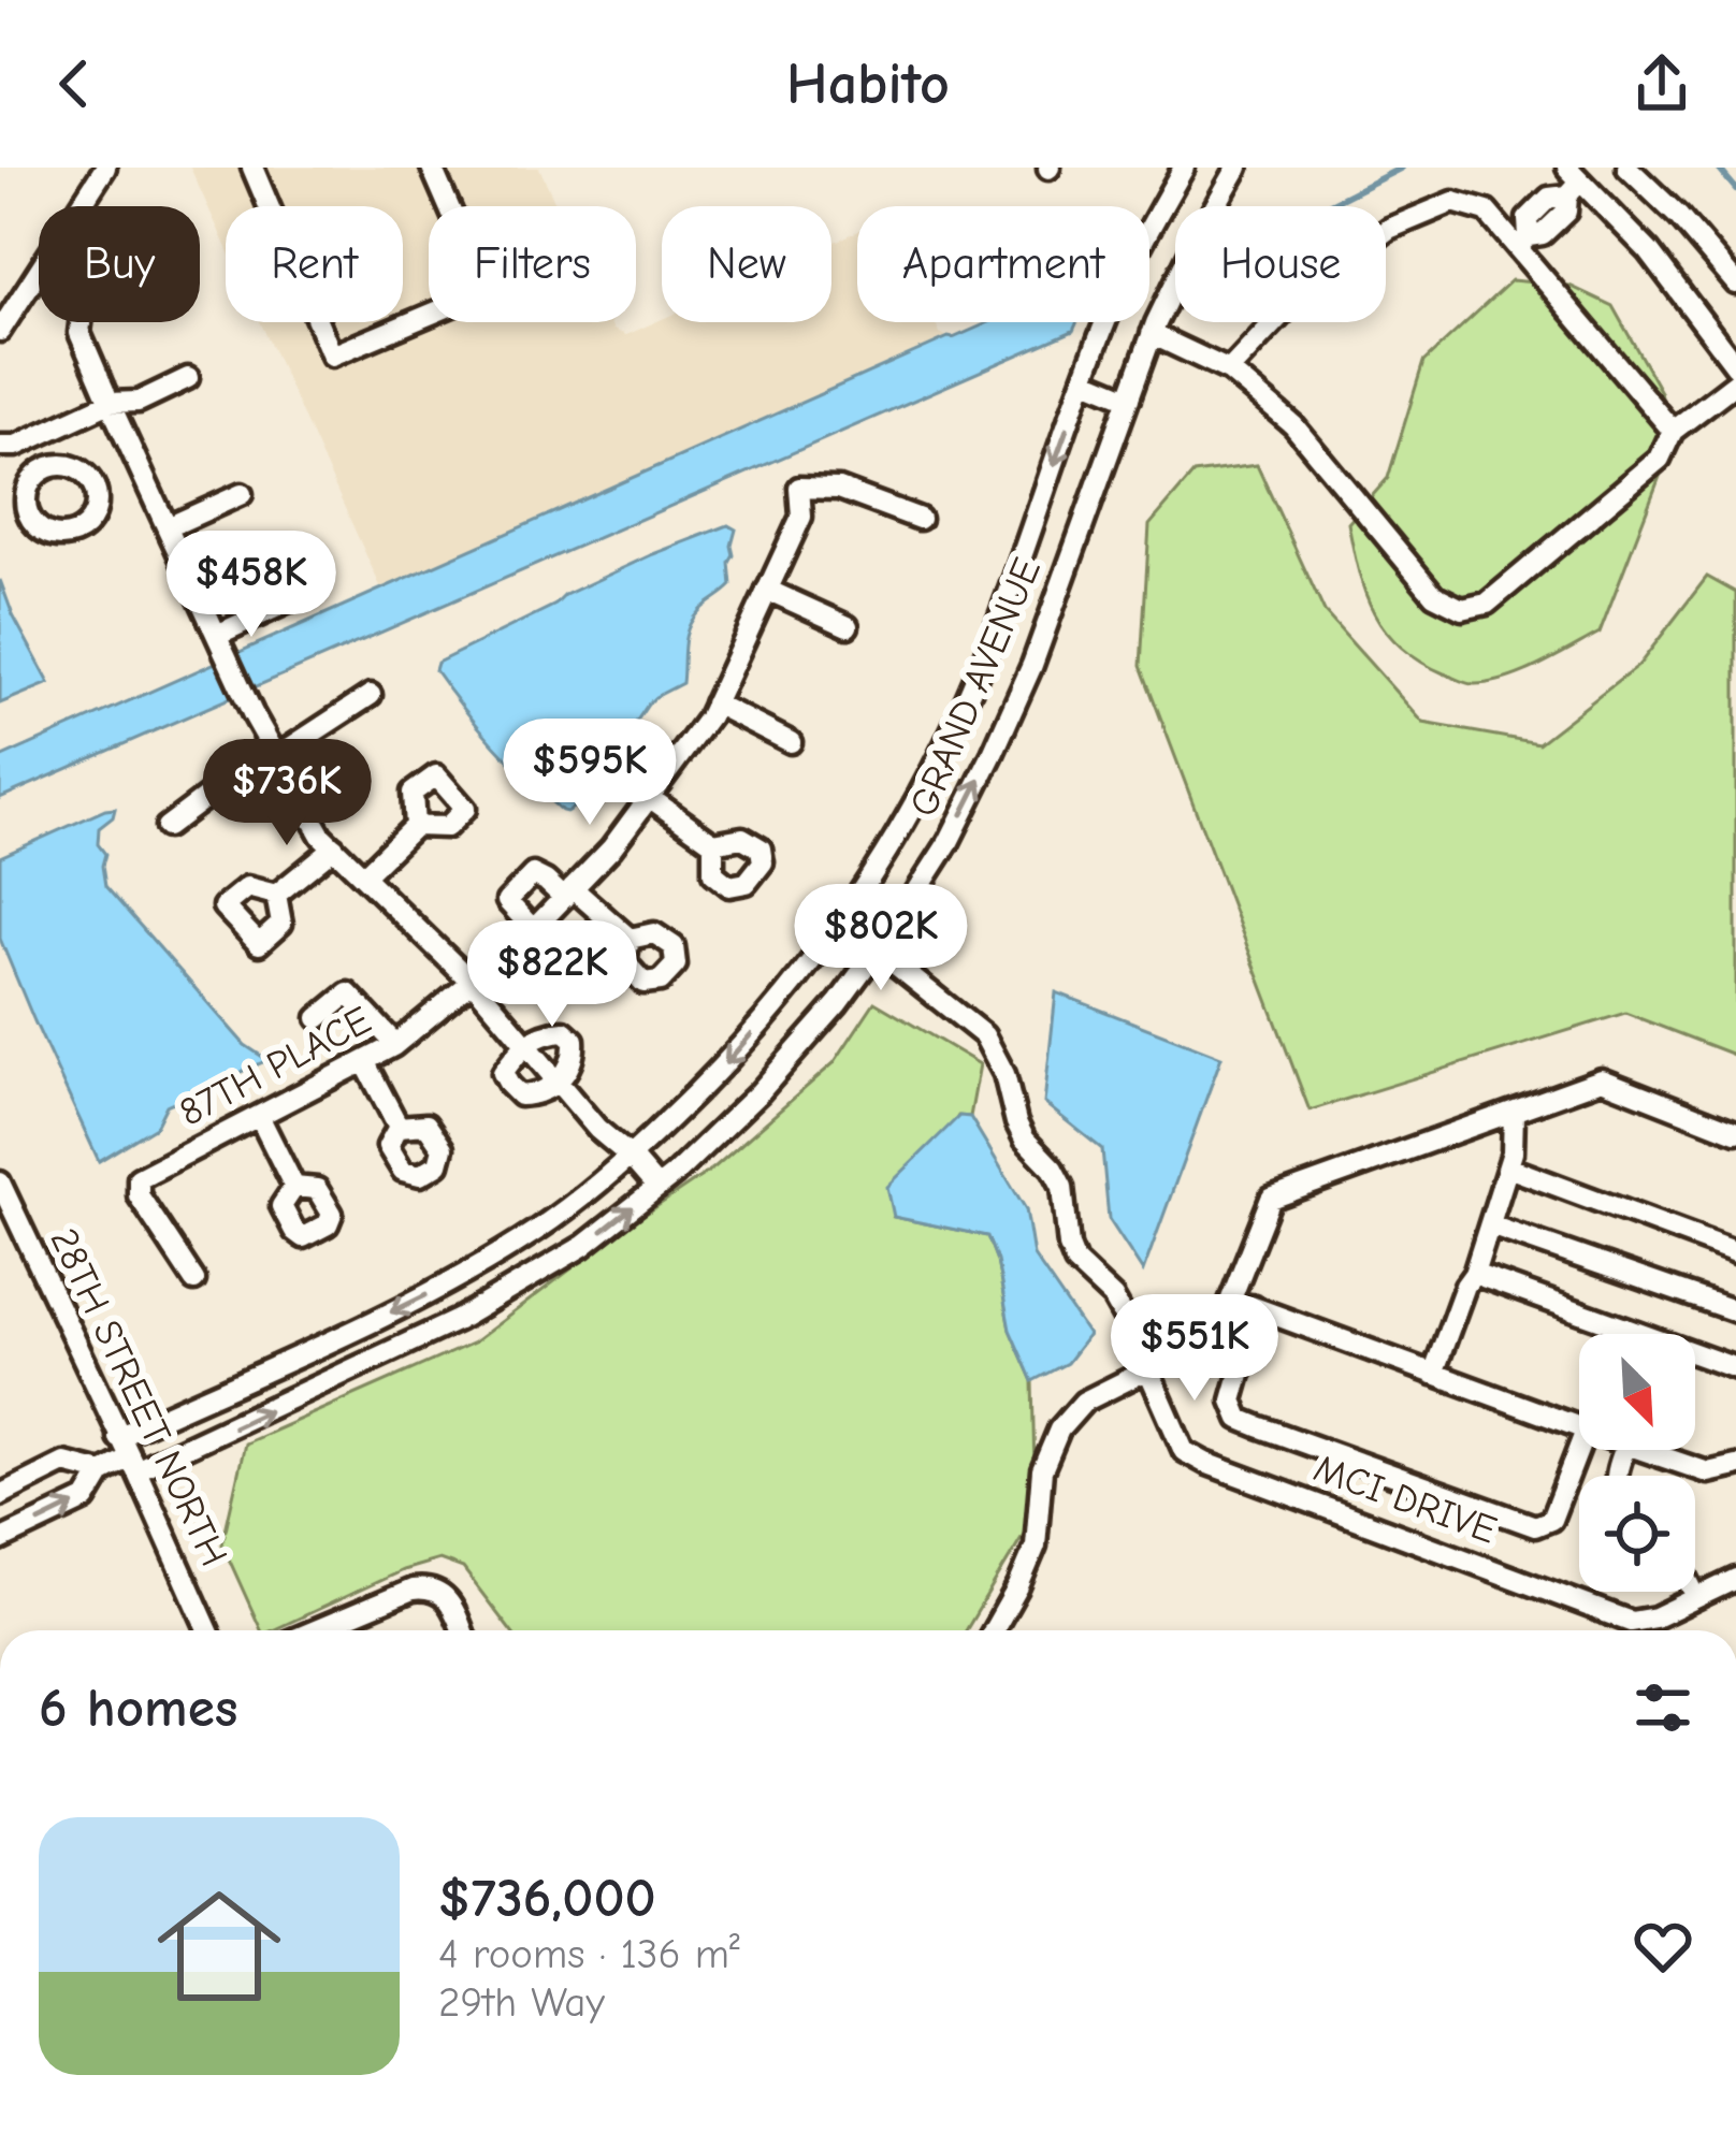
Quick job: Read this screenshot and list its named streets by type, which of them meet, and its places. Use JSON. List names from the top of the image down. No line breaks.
{"streets":{"street":["GRAND AVENUE","87TH PLACE","28TH STREET NORTH","MCI DRIVE"]},"crossings":[["GRAND AVENUE","28TH STREET NORTH"],["GRAND AVENUE","MCI DRIVE"]],"north":"bottom right","page":{"header":"Habito","chip":["Buy","Rent","Filters","New","Apartment","House"],"price":["$458K","$595K","$736K","$802K","$822K","$551K"],"heading":"6 homes","list":[{"name":"$736,000","note":"4 rooms · 136 m² · 29th Way"}]}}
